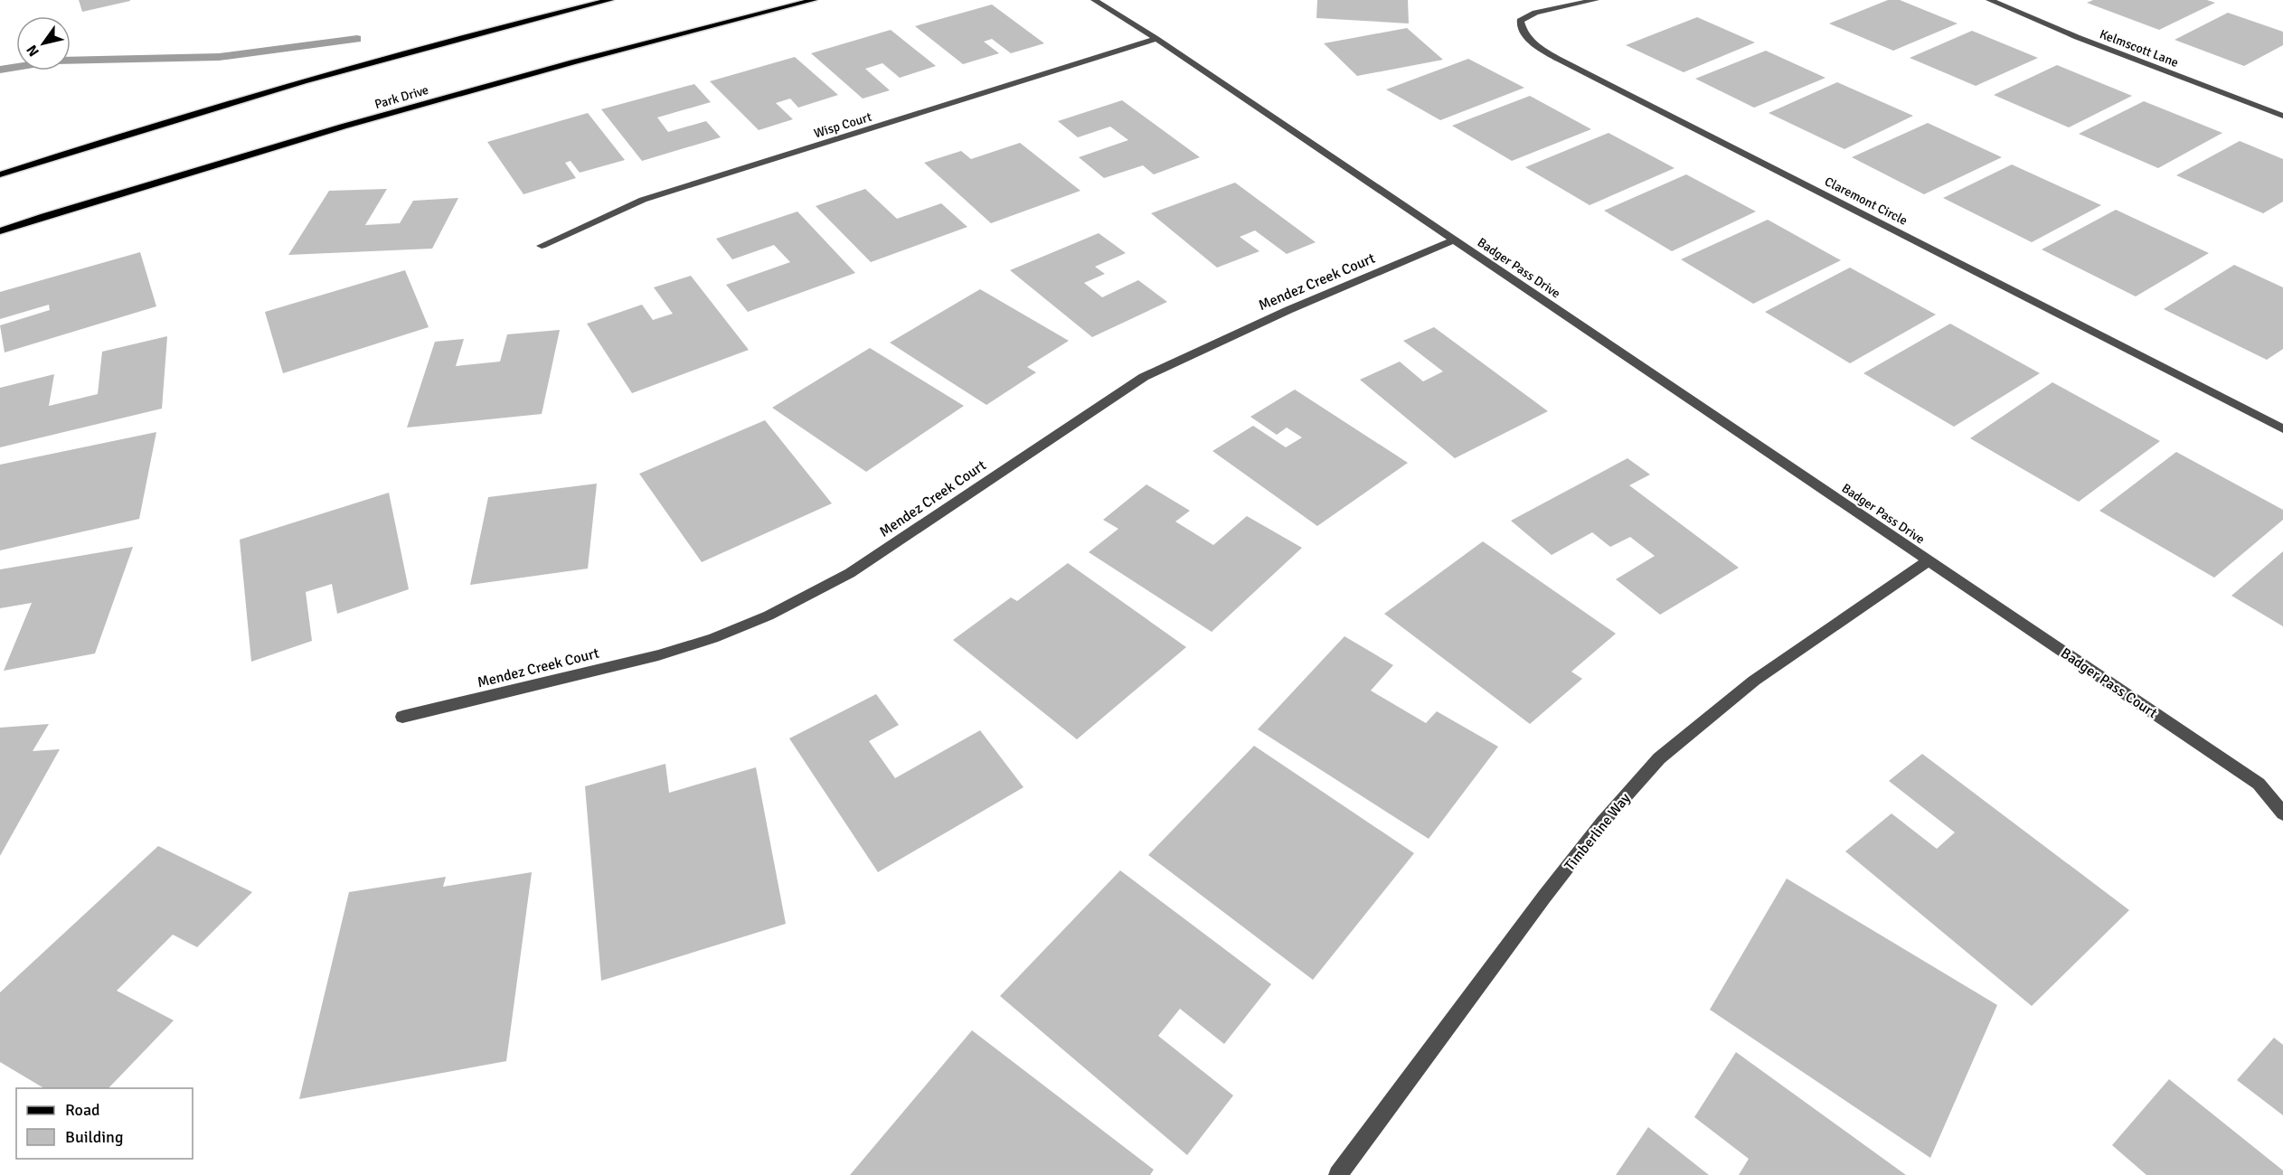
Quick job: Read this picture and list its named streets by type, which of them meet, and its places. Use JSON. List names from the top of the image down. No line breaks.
{"streets":{"main road":["Park Drive"],"street":["Kelmscott Lane","Wisp Court","Claremont Circle","Badger Pass Drive","Mendez Creek Court","Badger Pass Court","Timberline Way"]},"crossings":[["Wisp Court","Badger Pass Drive"],["Badger Pass Drive","Mendez Creek Court"],["Badger Pass Drive","Badger Pass Court"],["Badger Pass Drive","Timberline Way"],["Badger Pass Court","Timberline Way"]],"legend":["Road","Building"],"north":"bottom left"}
